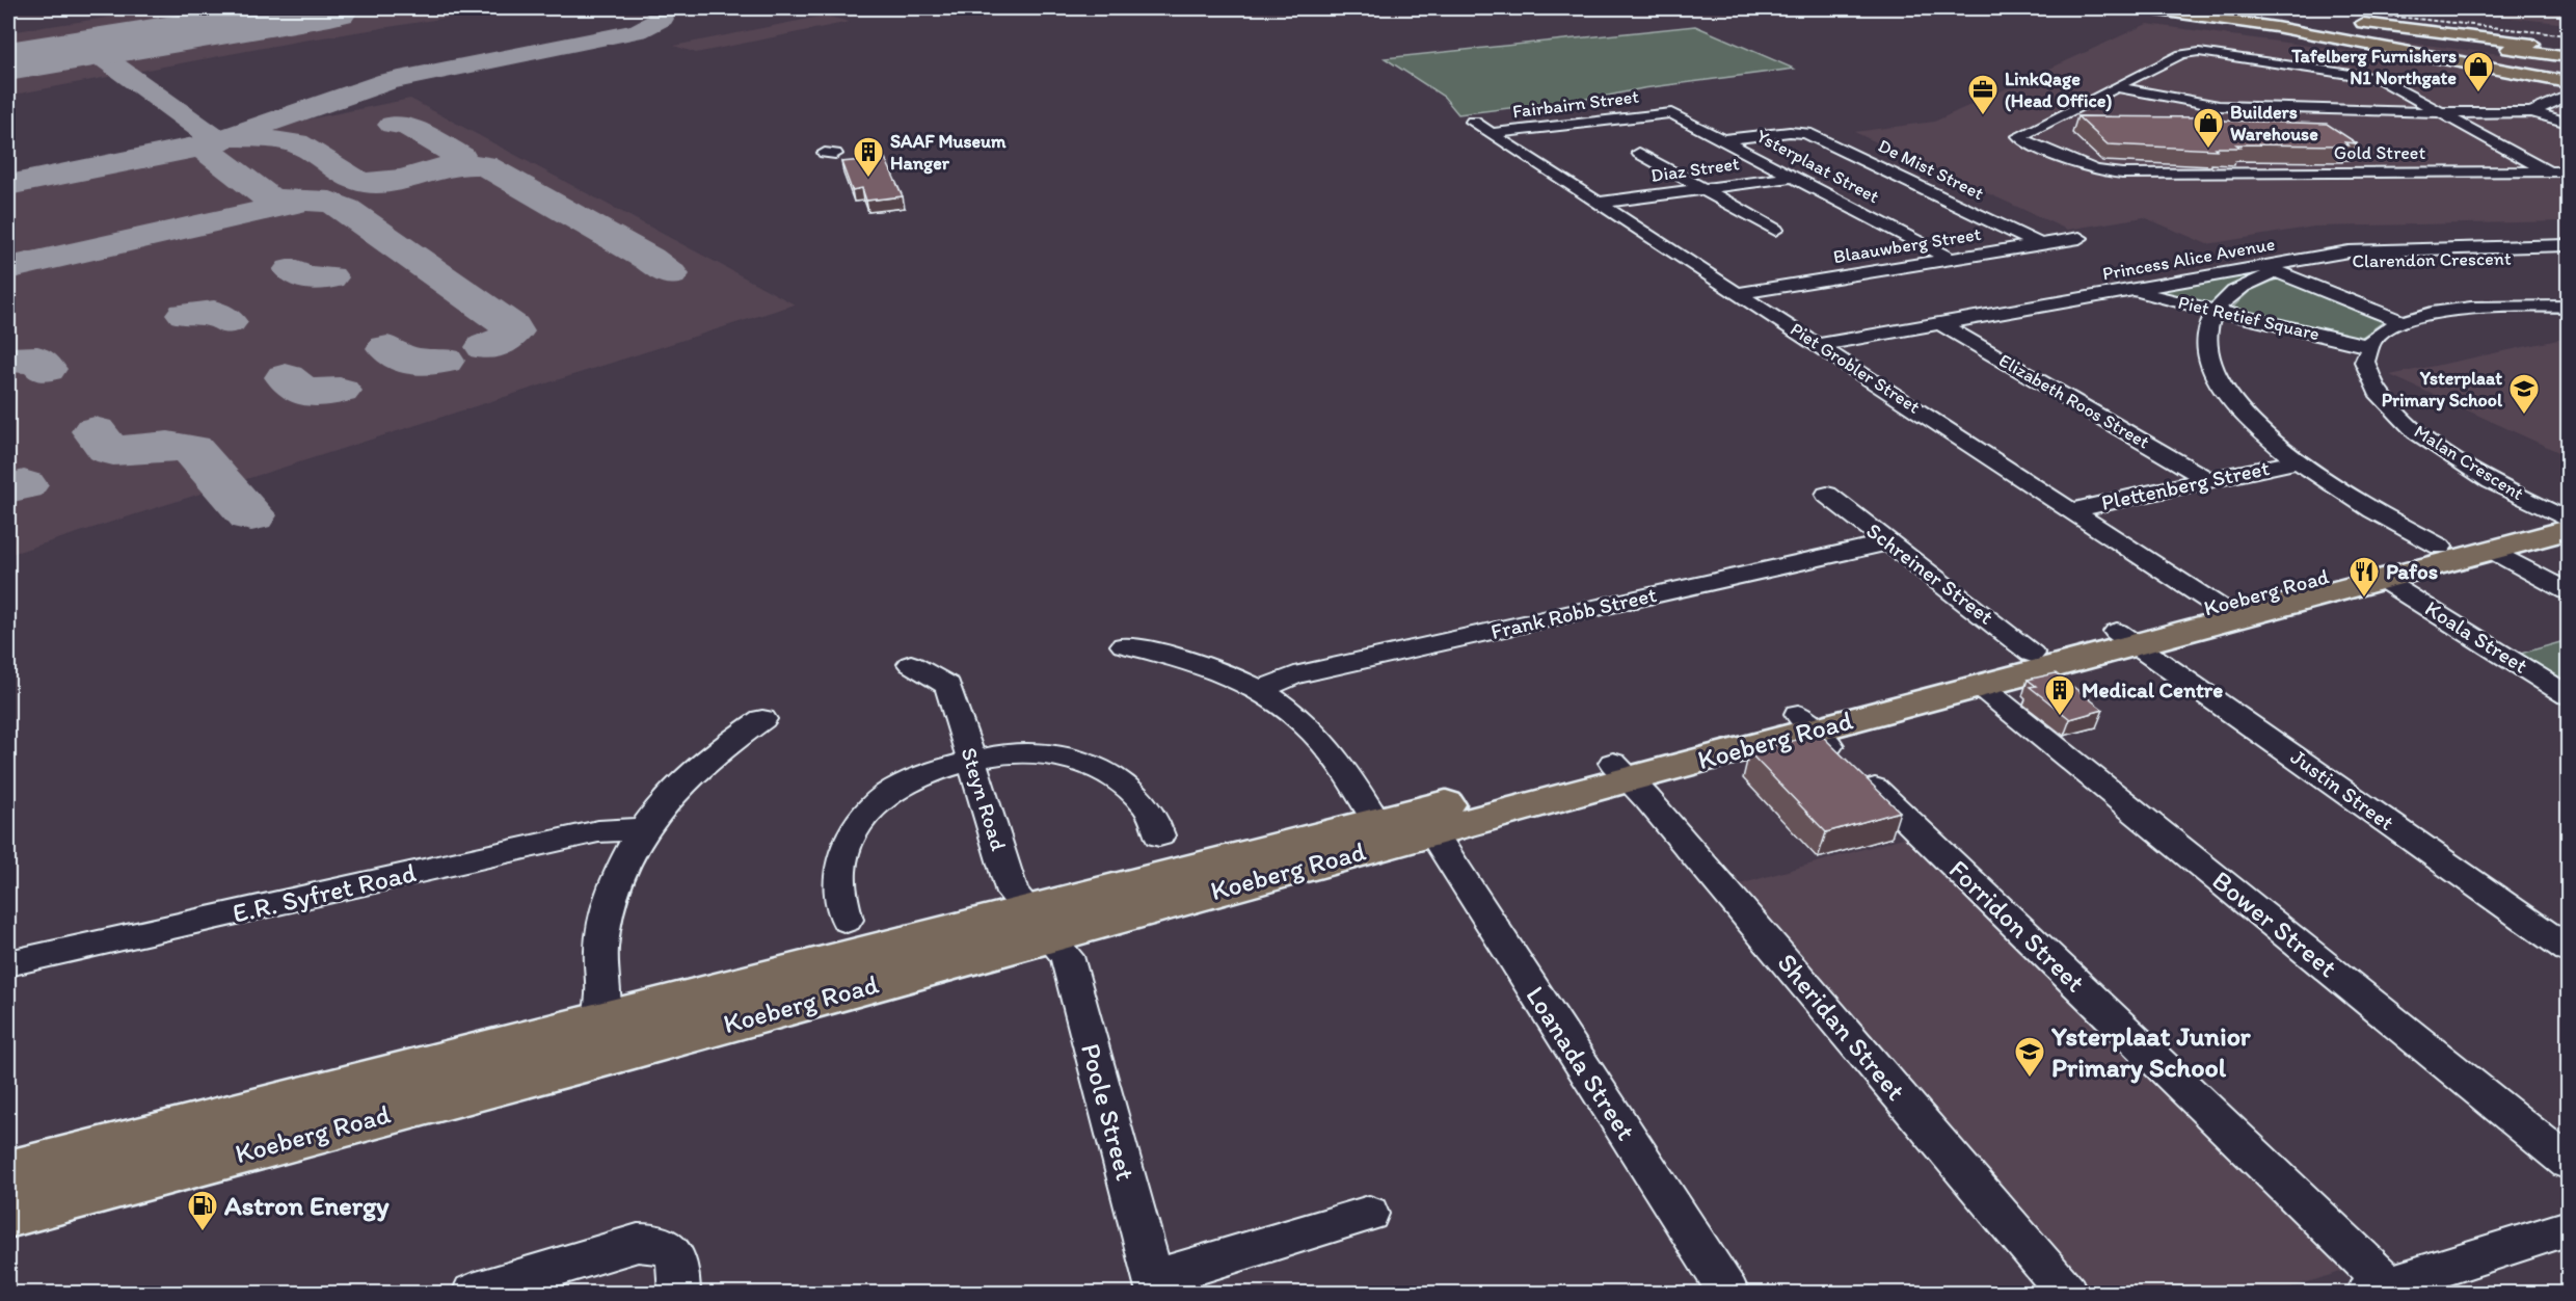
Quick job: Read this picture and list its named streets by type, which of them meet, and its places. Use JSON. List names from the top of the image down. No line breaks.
{"streets":{"main road":["Koeberg Road"],"street":["Fairbairn Street","Gold Street","Ysterplaat Street","Diaz Street","De Mist Street","Blaauwberg Street","Princess Alice Avenue","Clarendon Crescent","Piet Retief Square","Piet Grobler Street","Elizabeth Roos Street","Malan Crescent","Plettenberg Street","Schreiner Street","Frank Robb Street","Koala Street","Justin Street","Steyn Road","E.R. Syfret Road","Bower Street","Forridon Street","Sheridan Street","Loanada Street","Poole Street"]},"crossings":[["Fairbairn Street","Ysterplaat Street"],["Fairbairn Street","Piet Grobler Street"],["Ysterplaat Street","Diaz Street"],["Ysterplaat Street","De Mist Street"],["Ysterplaat Street","Blaauwberg Street"],["Diaz Street","Piet Grobler Street"],["De Mist Street","Blaauwberg Street"],["Blaauwberg Street","Piet Grobler Street"],["Princess Alice Avenue","Clarendon Crescent"],["Princess Alice Avenue","Piet Retief Square"],["Princess Alice Avenue","Piet Grobler Street"],["Princess Alice Avenue","Elizabeth Roos Street"],["Clarendon Crescent","Piet Retief Square"],["Clarendon Crescent","Plettenberg Street"],["Clarendon Crescent","Koeberg Road"],["Piet Retief Square","Malan Crescent"],["Piet Grobler Street","Plettenberg Street"],["Piet Grobler Street","Koeberg Road"],["Elizabeth Roos Street","Plettenberg Street"],["Malan Crescent","Koeberg Road"],["Schreiner Street","Koeberg Road"],["Schreiner Street","Frank Robb Street"],["Koeberg Road","Koala Street"],["Koeberg Road","Justin Street"],["Koeberg Road","Steyn Road"],["Koeberg Road","Bower Street"],["Koeberg Road","Forridon Street"],["Koeberg Road","Sheridan Street"],["Koeberg Road","Loanada Street"],["Koeberg Road","Poole Street"],["Steyn Road","Poole Street"]],"places":{"shop":["Tafelberg Furnishers N1 Northgate","Builders Warehouse"],"office":["LinkQage (Head Office)"],"building":["SAAF Museum Hanger","Medical Centre"],"school or university":["Ysterplaat Primary School","Ysterplaat Junior Primary School"],"restaurant":["Pafos"],"fuel station":["Astron Energy"]}}
